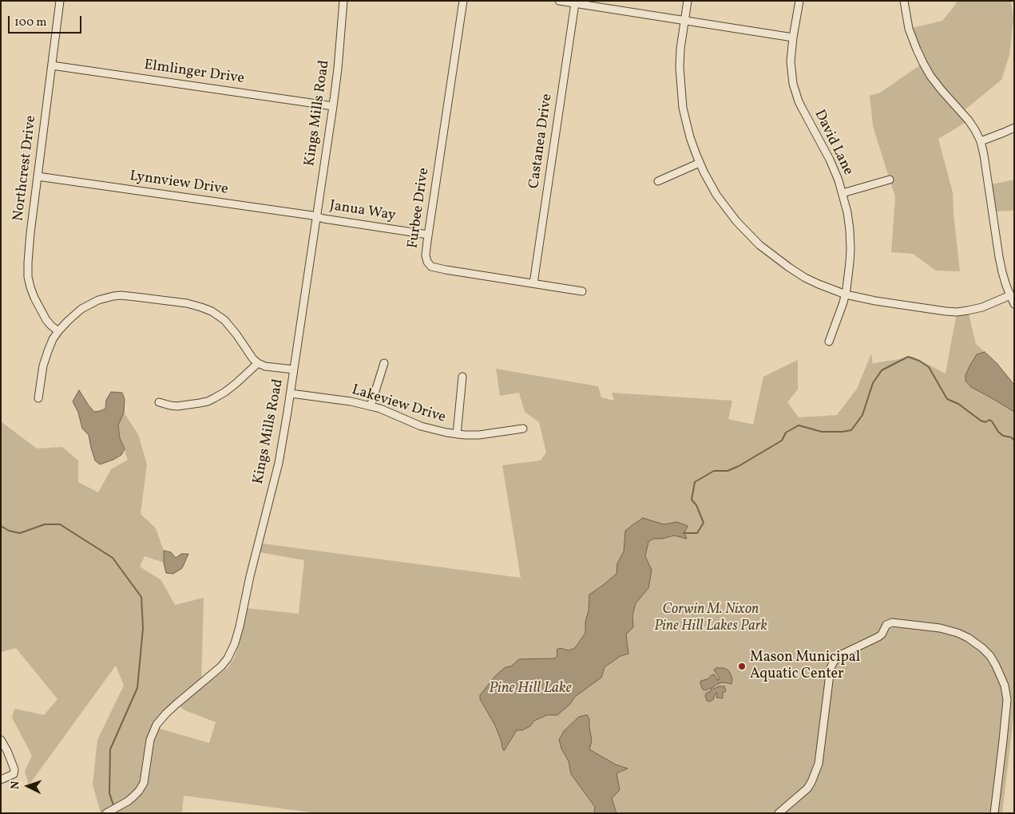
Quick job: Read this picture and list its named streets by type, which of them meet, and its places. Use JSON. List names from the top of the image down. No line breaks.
{"streets":{"street":["Elmlinger Drive","Kings Mills Road","Castanea Drive","David Lane","Northcrest Drive","Lynnview Drive","Furbee Drive","Janua Way","Lakeview Drive"]},"crossings":[["Elmlinger Drive","Kings Mills Road"],["Elmlinger Drive","Northcrest Drive"],["Kings Mills Road","Lynnview Drive"],["Kings Mills Road","Janua Way"],["Kings Mills Road","Lakeview Drive"],["Castanea Drive","Furbee Drive"],["Northcrest Drive","Lynnview Drive"],["Lynnview Drive","Janua Way"],["Furbee Drive","Janua Way"]],"water":["Pine Hill Lake"],"parks":["Corwin M. Nixon Pine Hill Lakes Park"],"places":["Mason Municipal Aquatic Center"],"scale_bar":"100 m","north":"left"}
